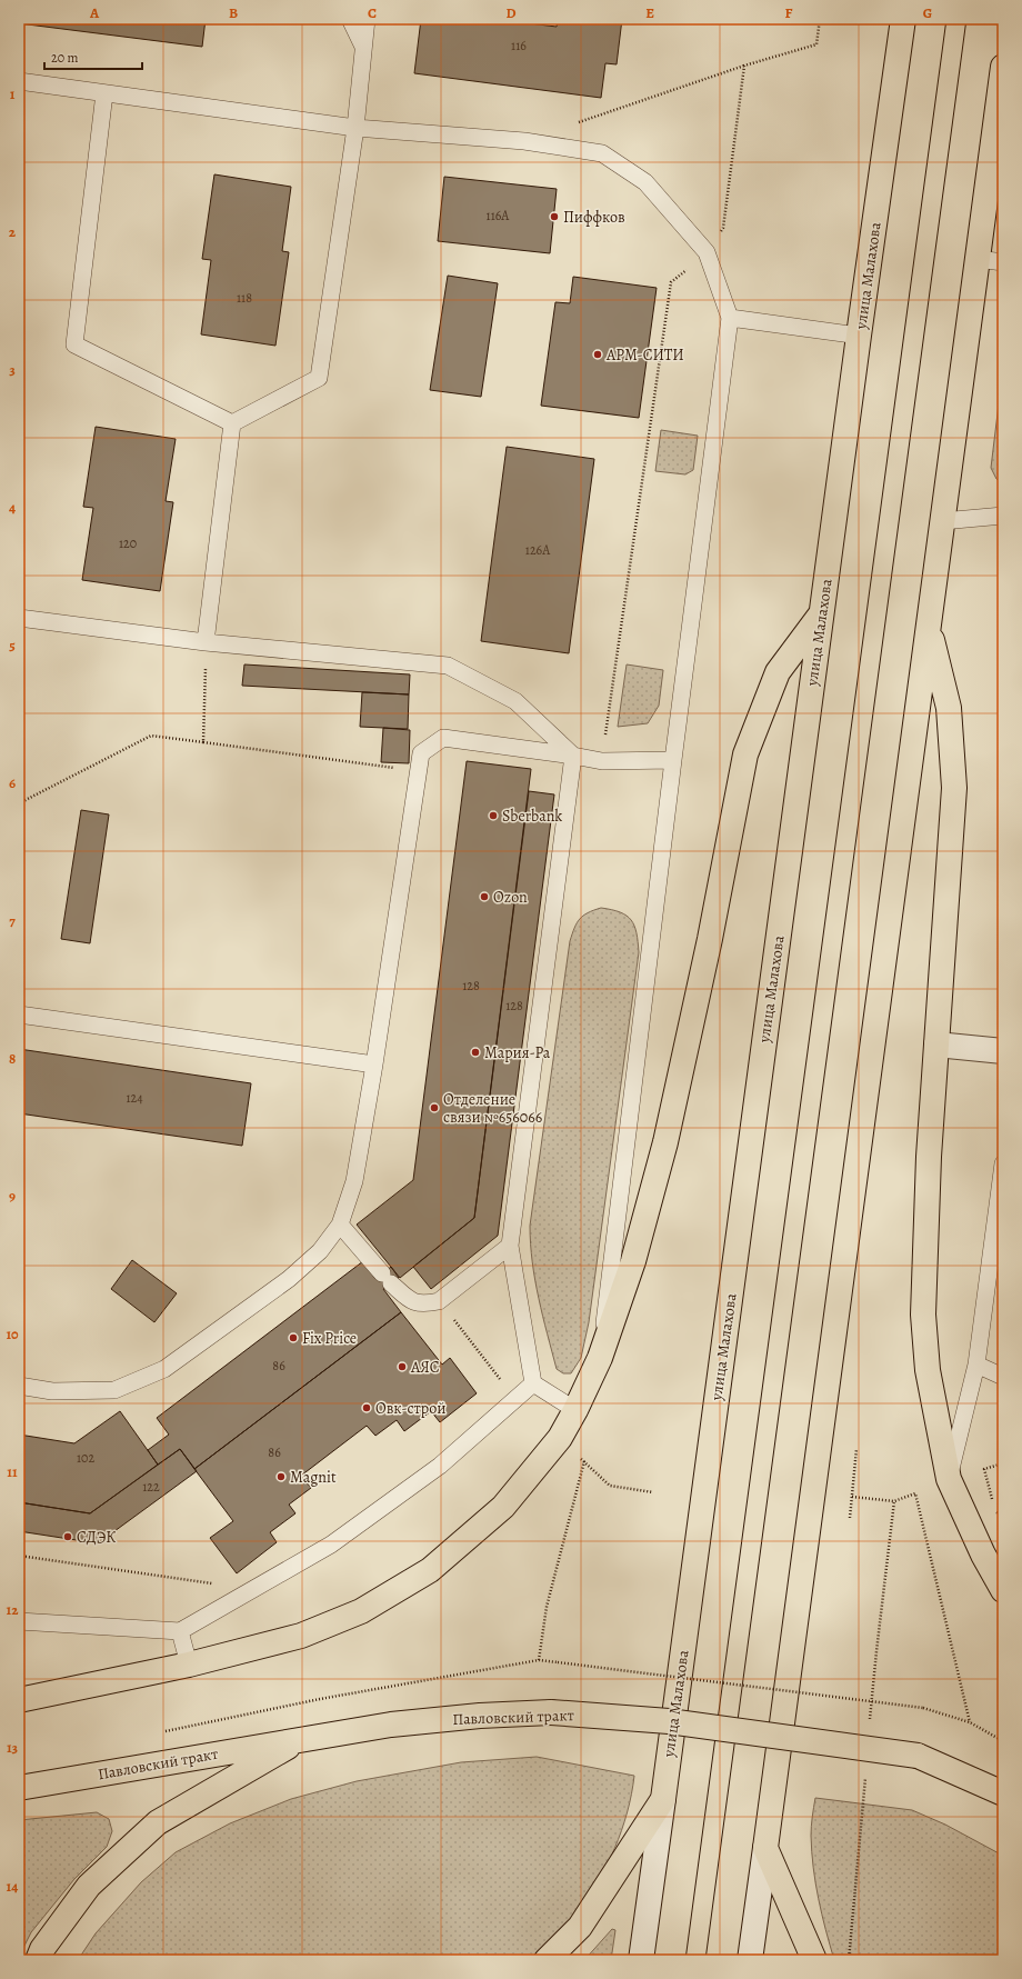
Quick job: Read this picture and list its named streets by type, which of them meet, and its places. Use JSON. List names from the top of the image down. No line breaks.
{"streets":{"main road":["улица Малахова","Павловский тракт"]},"places":["Пиффков","АРМ-СИТИ","Sberbank","Ozon","Мария-Ра","Отделение связи №656066","Fix Price","АЯС","Овк-строй","Magnit","СДЭК"],"house_numbers":["116","116А","118","120","126А","128","128","124","86","86","102","122"],"scale_bar":"20 m","grid":{"columns":["A","B","C","D","E","F","G"],"rows":["1","2","3","4","5","6","7","8","9","10","11","12","13","14"]}}
